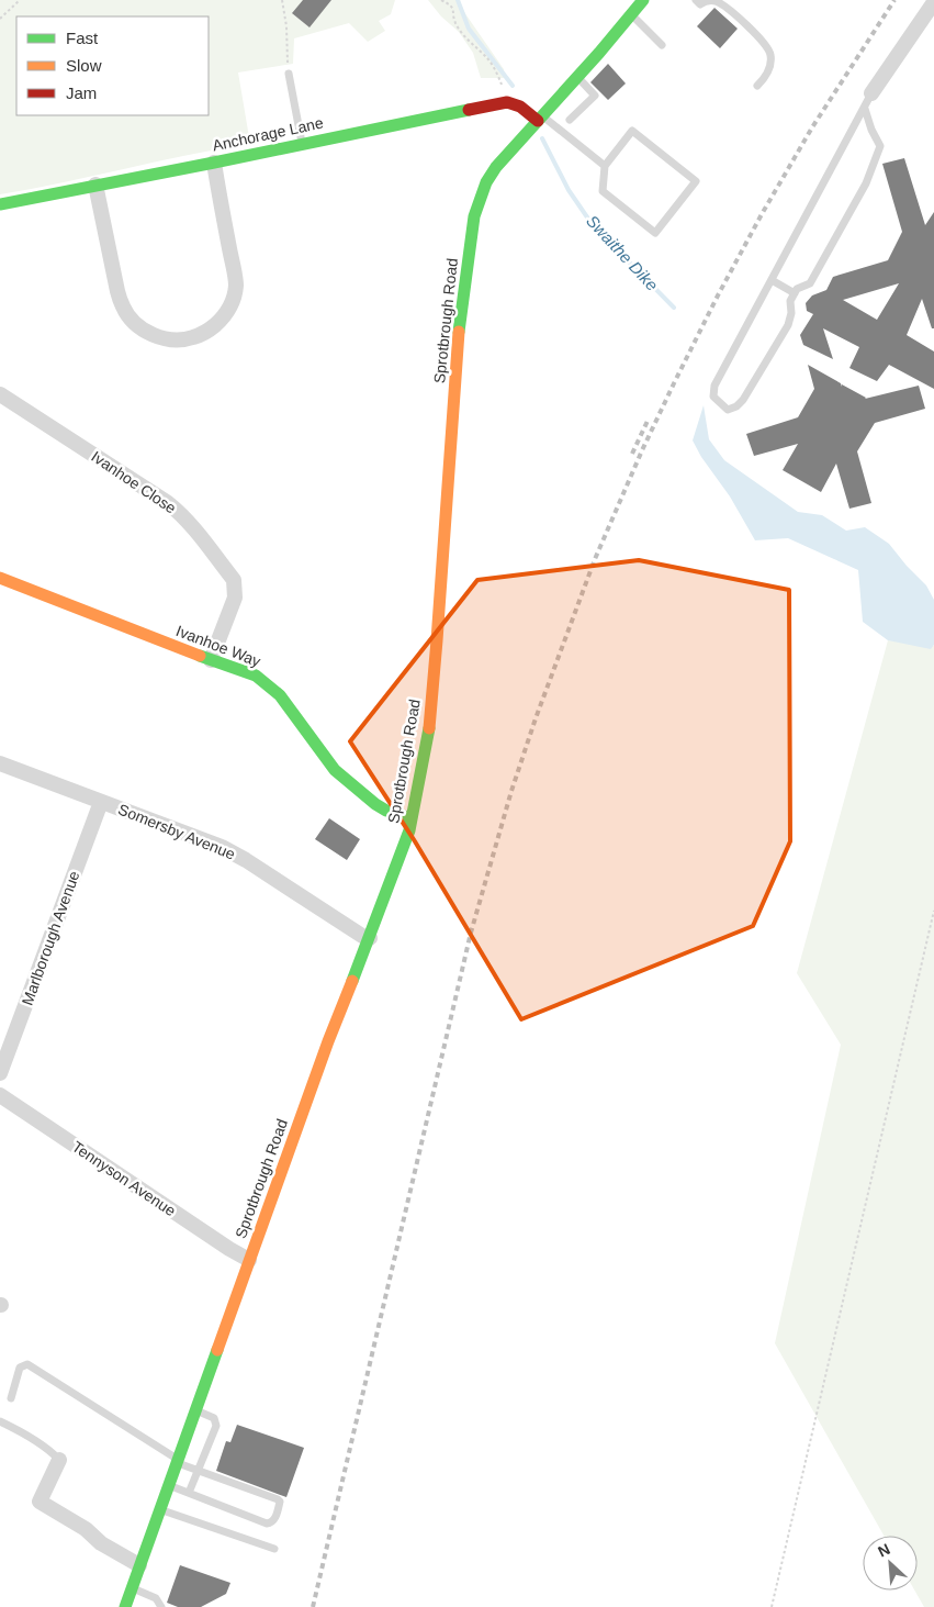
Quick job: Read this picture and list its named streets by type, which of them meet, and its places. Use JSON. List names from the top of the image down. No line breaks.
{"streets":{"street":["Anchorage Lane","Sprotbrough Road","Ivanhoe Close","Ivanhoe Way","Somersby Avenue","Marlborough Avenue","Tennyson Avenue"]},"crossings":[["Sprotbrough Road","Ivanhoe Way"],["Sprotbrough Road","Somersby Avenue"],["Sprotbrough Road","Tennyson Avenue"],["Ivanhoe Close","Ivanhoe Way"],["Somersby Avenue","Marlborough Avenue"]],"water":["Swaithe Dike"],"legend":["Fast","Slow","Jam"],"north":"top left"}
